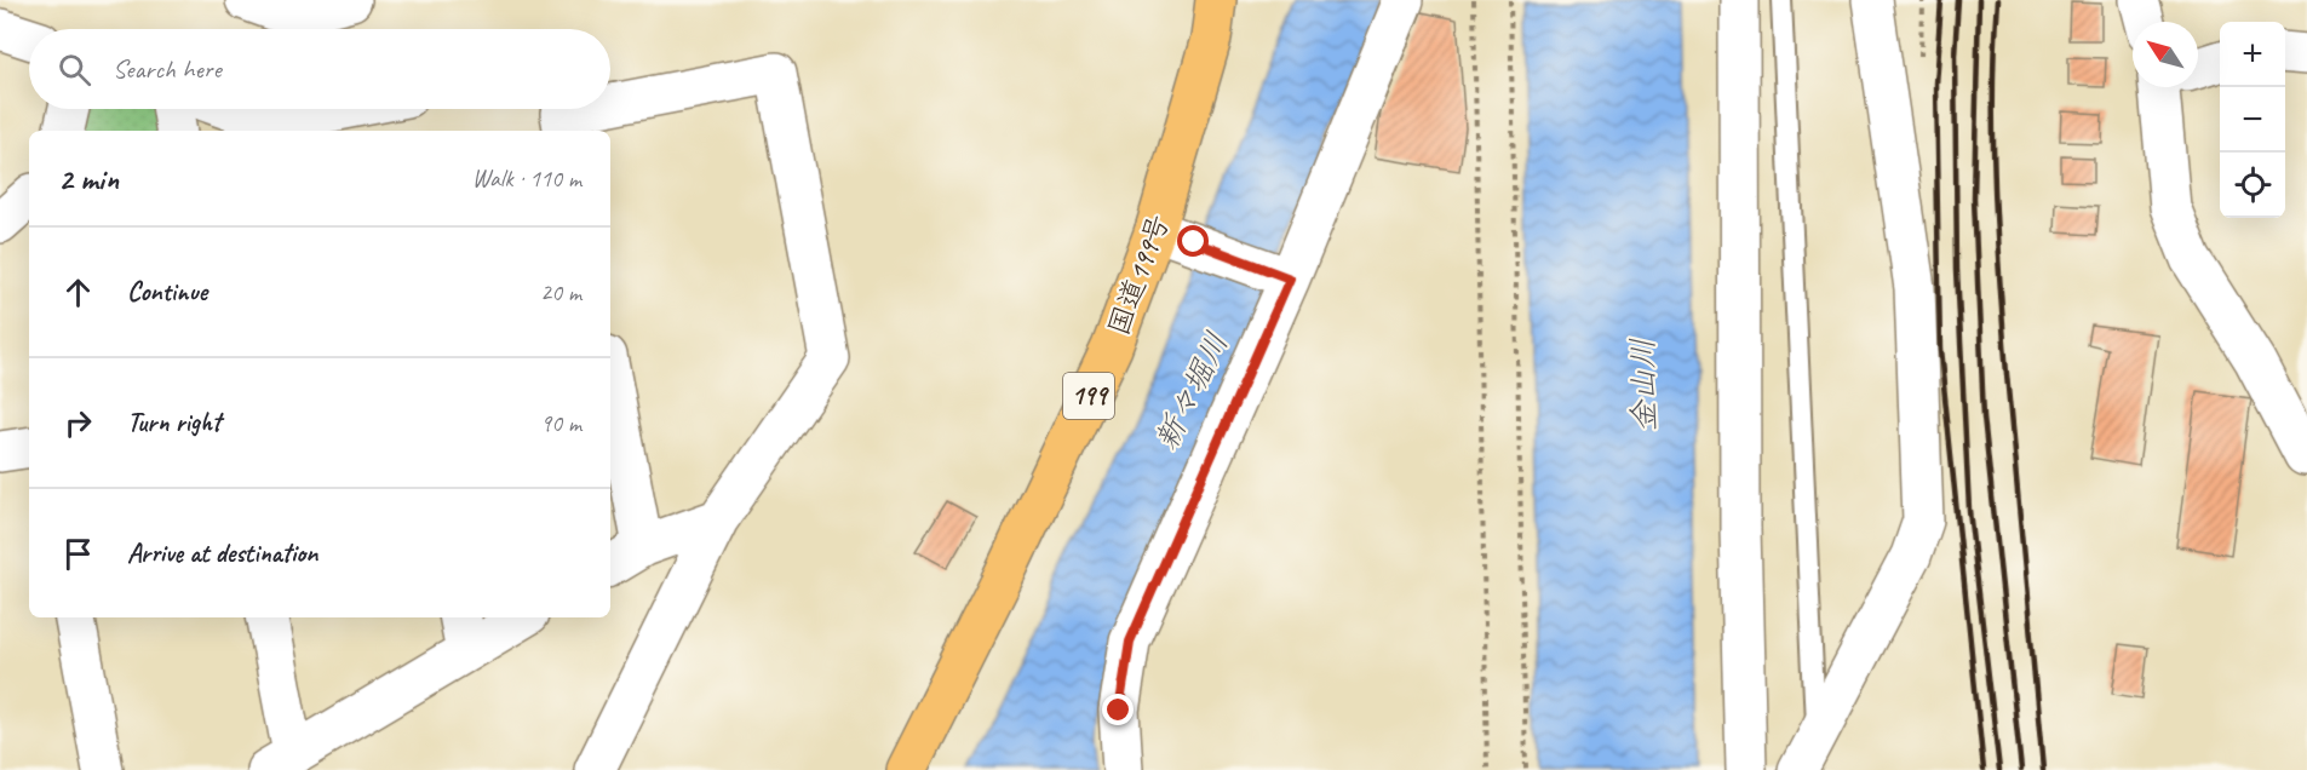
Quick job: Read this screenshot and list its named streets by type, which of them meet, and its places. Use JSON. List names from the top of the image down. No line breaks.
{"streets":{"highway":["国道199号","199"]},"water":["金山川","新々堀川"],"north":"top left","page":{"map_buttons":["+","−"],"search":"Search here","heading":["2 min","Walk · 110 m"],"list":[["Continue","20 m"],["Turn right","90 m"],"Arrive at destination"]}}
